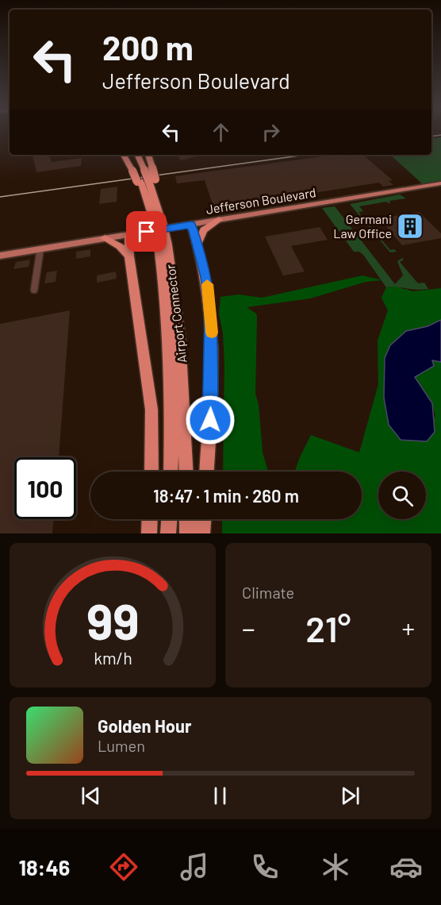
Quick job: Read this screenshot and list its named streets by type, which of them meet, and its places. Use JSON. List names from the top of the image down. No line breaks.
{"streets":{"highway":["Airport Connector"],"main road":["Jefferson Boulevard"]},"places":{"building":["Germani Law Office"]},"page":{"turn":["200 m","Jefferson Boulevard"],"limit":"100","trip":"18:47 · 1 min · 260 m","tile":"Climate","heat":["−","21°","+"],"song":["Golden Hour","Lumen"],"tabs":"18:46","gauge":["99","km/h"]}}
